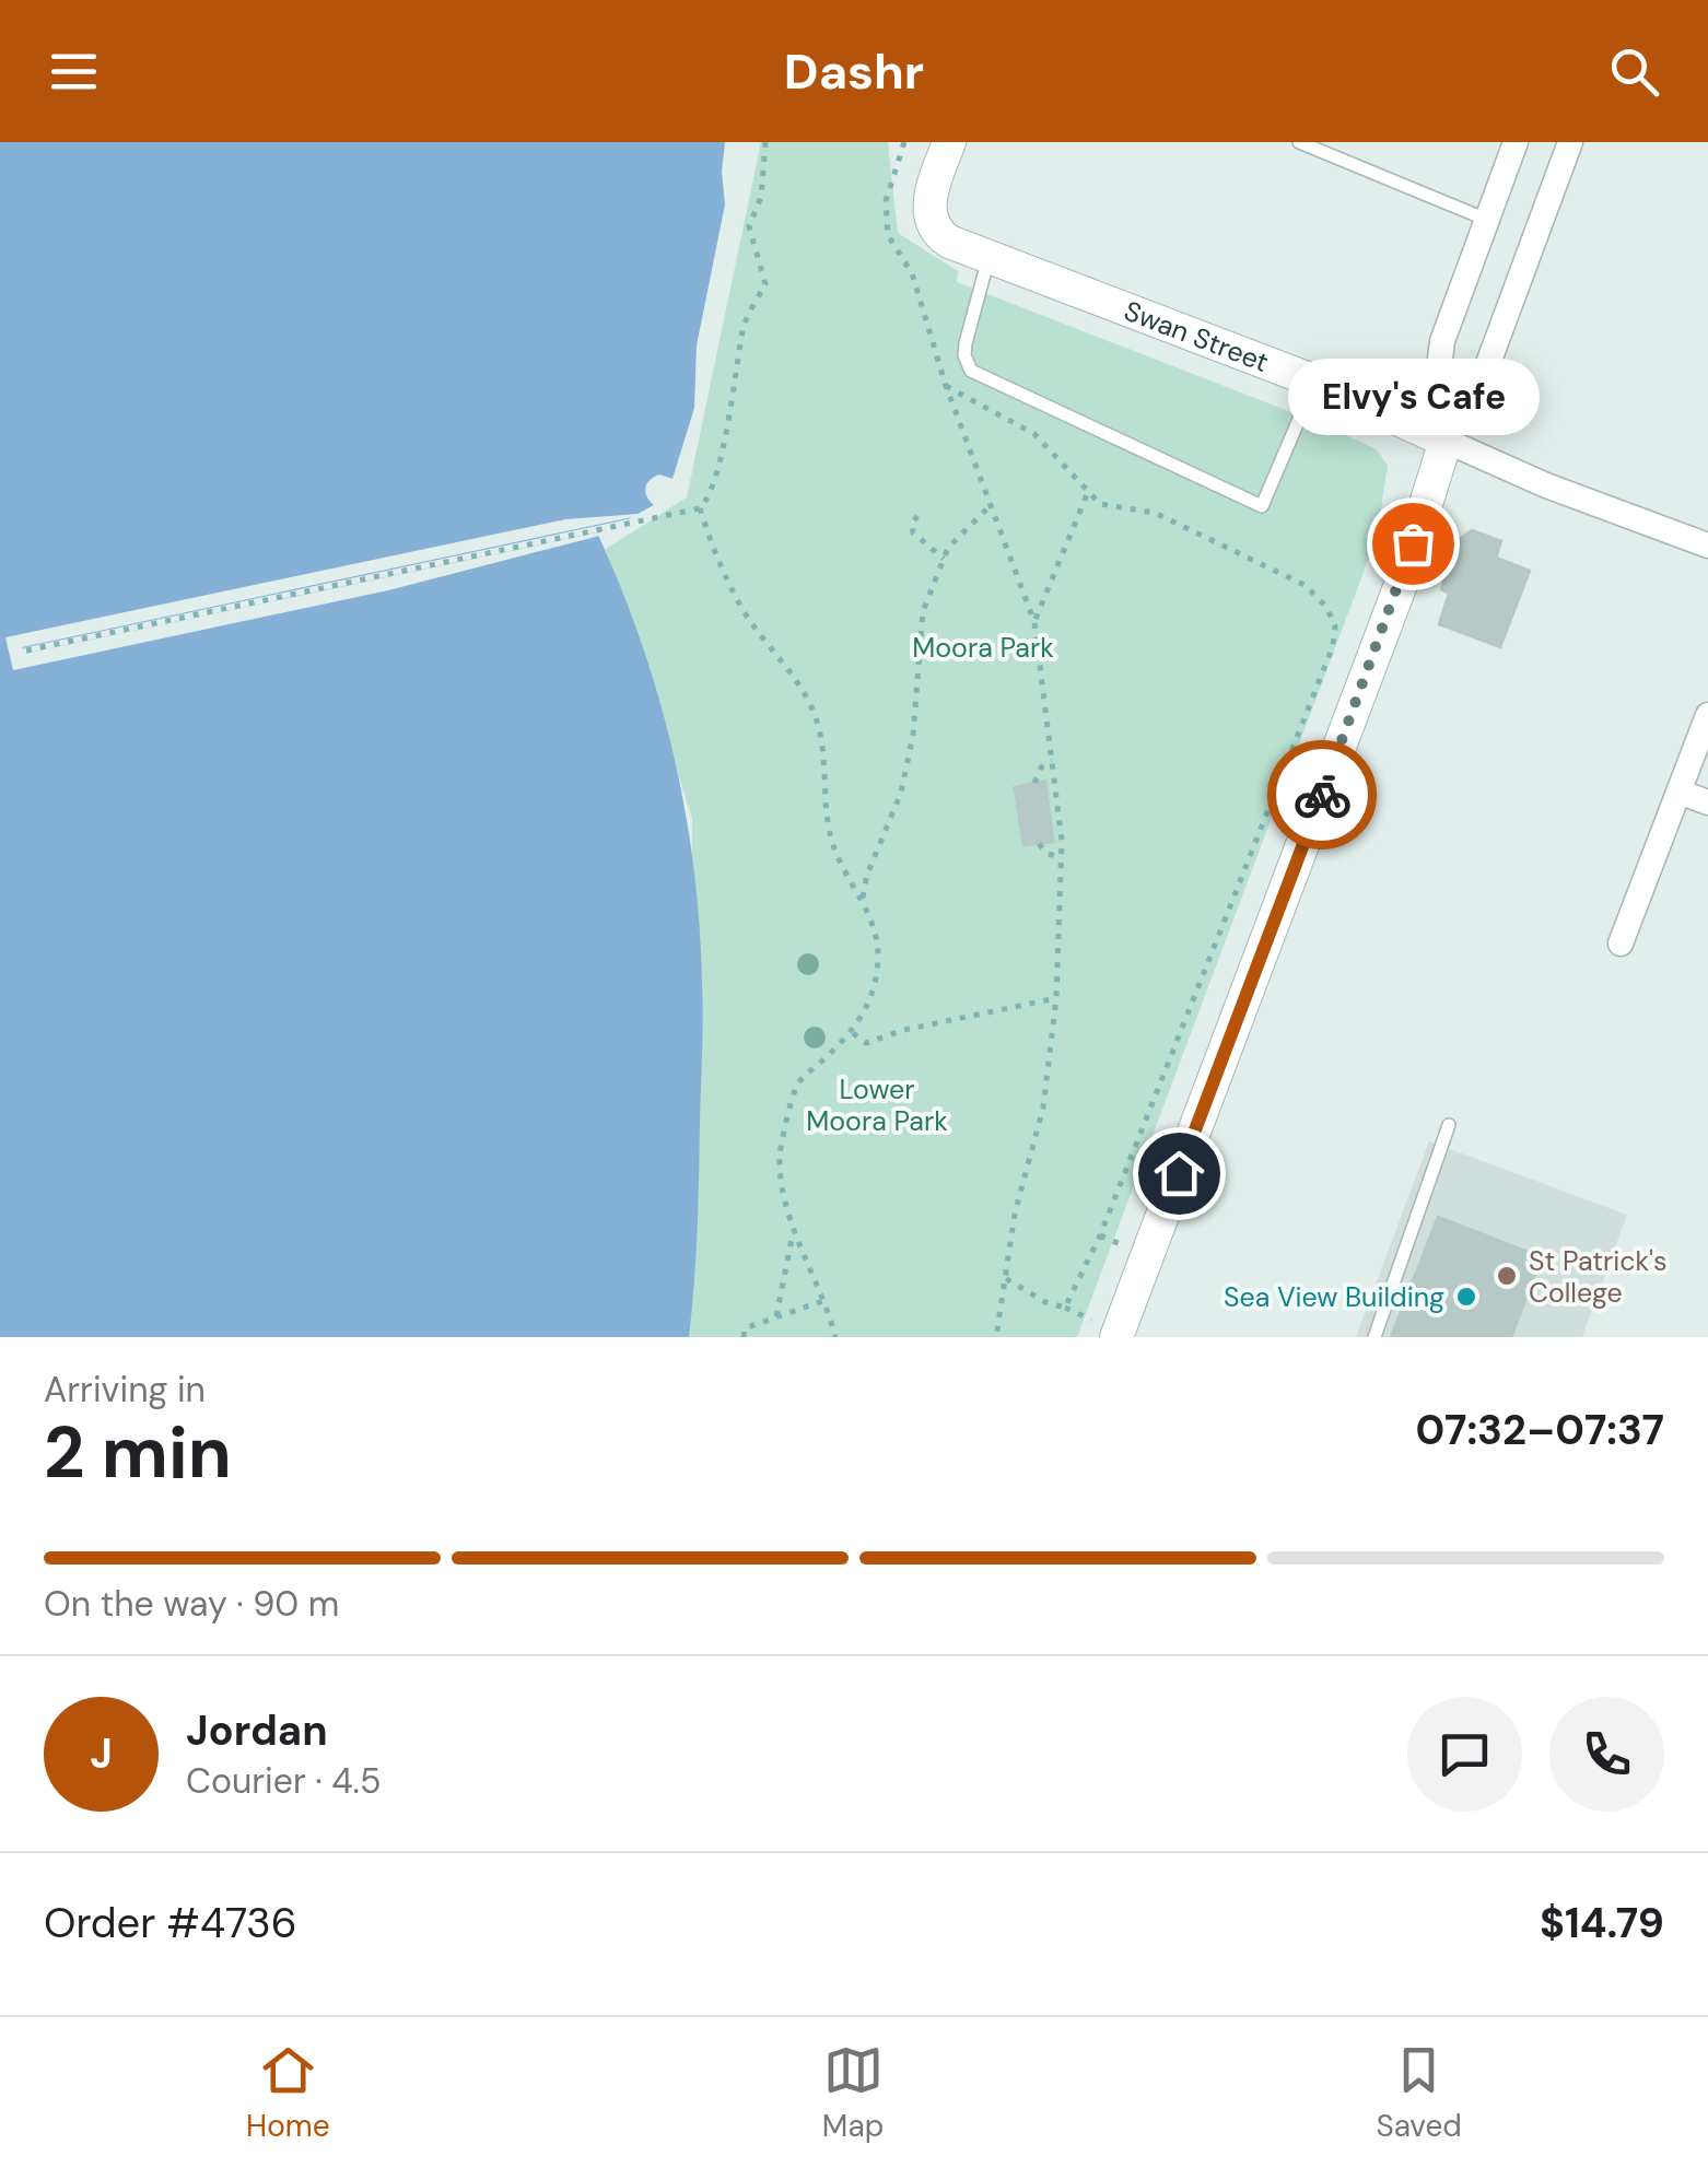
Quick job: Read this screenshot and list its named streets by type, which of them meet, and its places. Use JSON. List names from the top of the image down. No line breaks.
{"streets":{"street":["Swan Street"]},"parks":["Moora Park","Lower Moora Park"],"places":["Elvy's Cafe","St Patrick's College","Sea View Building"],"page":{"header":"Dashr","bubble":"Elvy's Cafe","heading":["2 min","Arriving in","07:32–07:37"],"panel":["Jordan","Courier · 4.5","Order #4736","$14.79"],"bar":"On the way · 90 m","round":"J","tabs":["Home","Map","Saved"]}}
